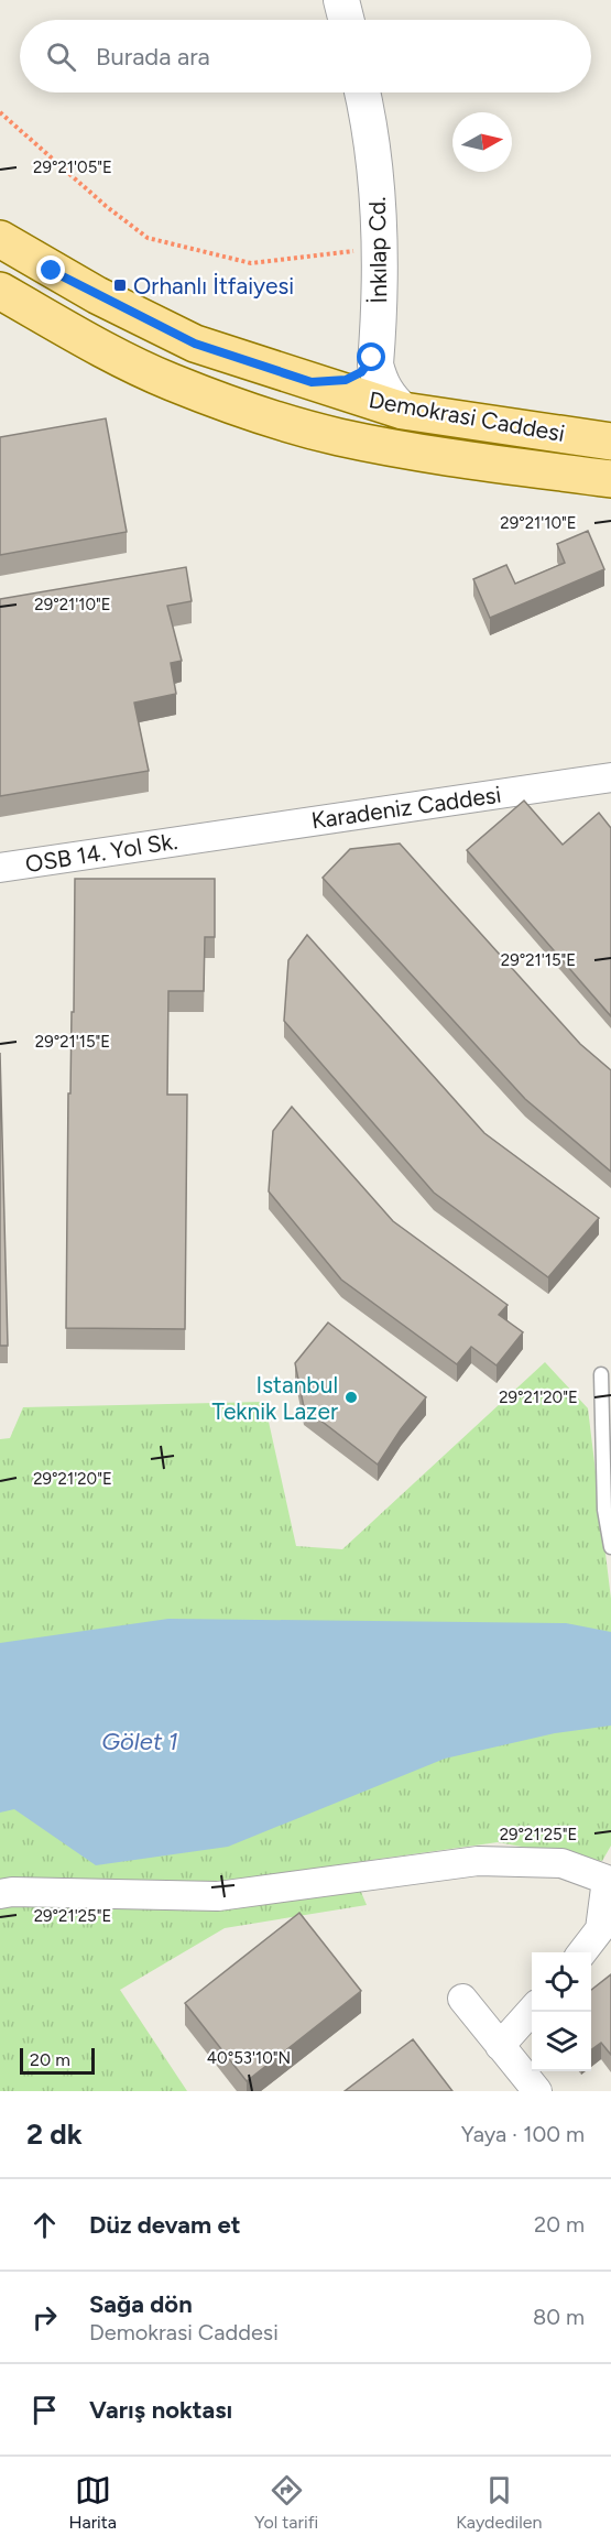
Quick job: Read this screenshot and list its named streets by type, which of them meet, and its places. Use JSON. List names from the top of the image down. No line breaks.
{"streets":{"main road":["Demokrasi Caddesi"],"street":["İnkılap Cd.","Karadeniz Caddesi","OSB 14. Yol Sk."]},"crossings":[["İnkılap Cd.","Demokrasi Caddesi"],["Karadeniz Caddesi","OSB 14. Yol Sk."]],"water":["Gölet 1"],"places":{"transit":["Orhanlı İtfaiyesi"],"other":["Istanbul Teknik Lazer"]},"scale_bar":"20 m","north":"right","page":{"search":"Burada ara","scale":"20 m","heading":["2 dk","Yaya · 100 m"],"list":[["Düz devam et","20 m"],["Sağa dön","Demokrasi Caddesi","80 m"],"Varış noktası"],"nav":["Harita","Yol tarifi","Kaydedilen"]},"coordinates":["29°21'05\"E","29°21'10\"E","29°21'15\"E","29°21'20\"E","29°21'25\"E","40°53'10\"N"]}
